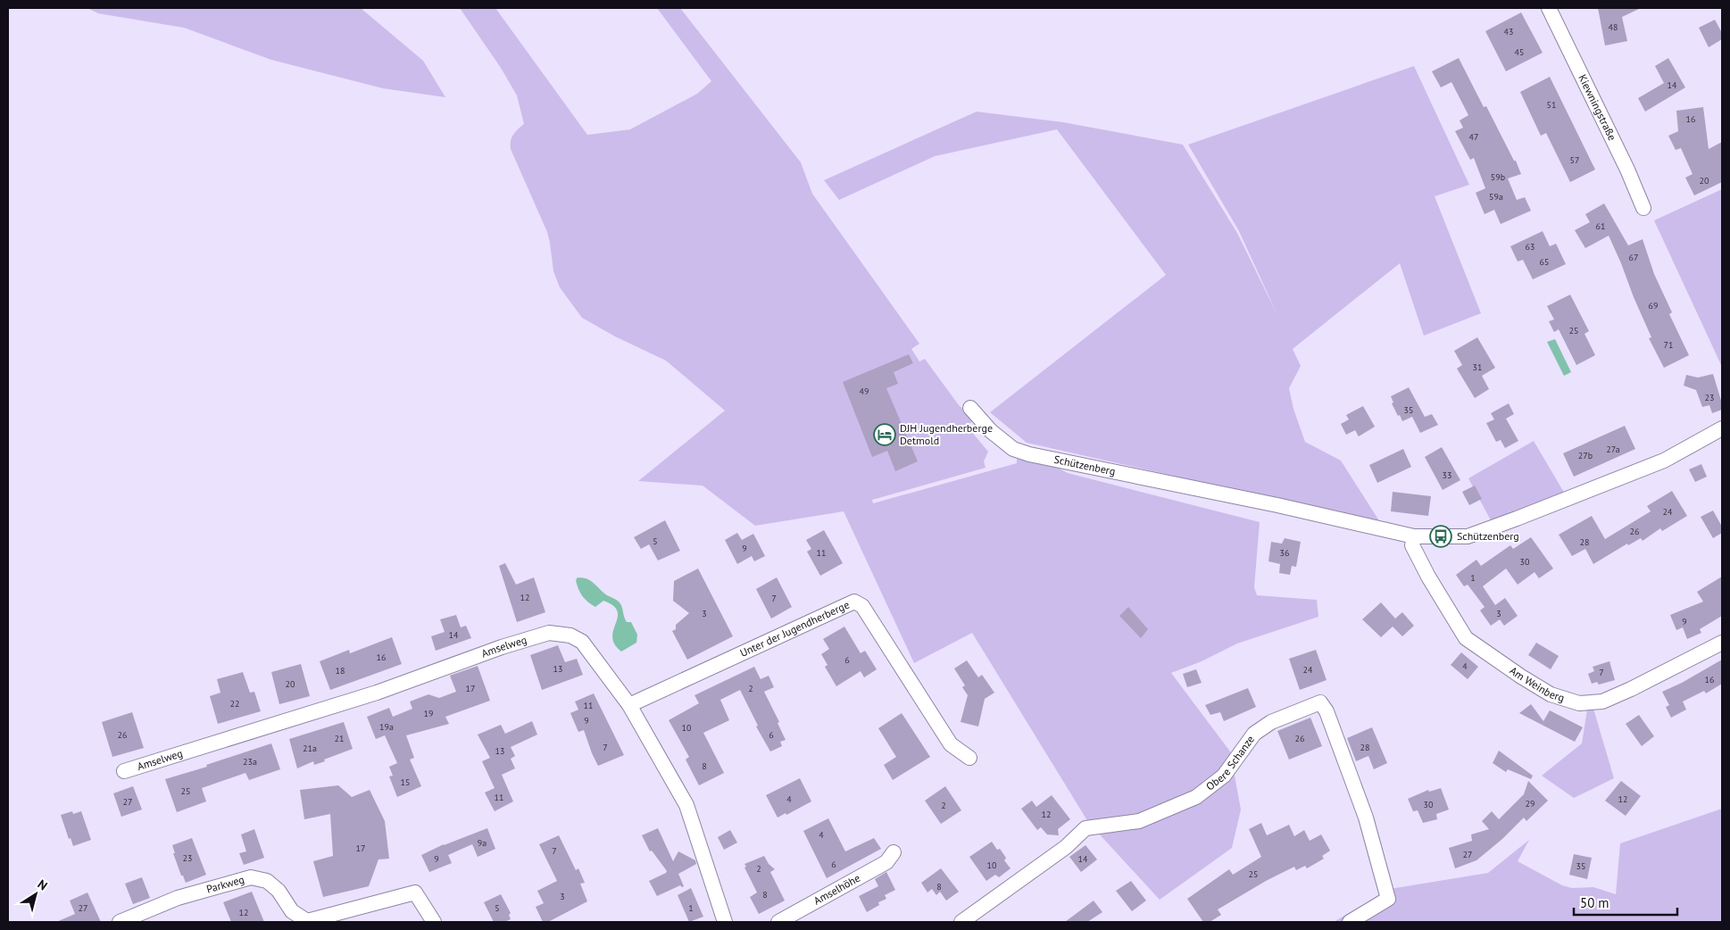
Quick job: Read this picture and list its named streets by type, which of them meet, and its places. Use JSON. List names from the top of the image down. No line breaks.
{"streets":{"street":["Kiewningstraße","Schützenberg","Unter der Jugendherberge","Amselweg","Am Weinberg","Obere Schanze","Parkweg","Amselhöhe"]},"crossings":[["Schützenberg","Am Weinberg"],["Unter der Jugendherberge","Amselweg"]],"places":{"hotel":["DJH Jugendherberge Detmold"],"bus stop":["Schützenberg"]},"house_numbers":["48","43","45","14","51","16","47","57","59b","20","59a","61","63","67","65","69","25","71","31","49","23","35","27a","27b","33","24","26","5","28","9","11","36","30","1","12","7","3","3","9","14","16","6","4","13","24","18","7","16","20","17","2","22","11","19","9","19a","10","26","6","21","26","7","28","21a","13","23a","8","15","25","11","4","12","27","29","30","2","12","4","9a","17","7","27","23","9","14","6","10","35","2","25","8","8","3","27","5","1","12"],"scale_bar":"50 m","north":"top right"}
